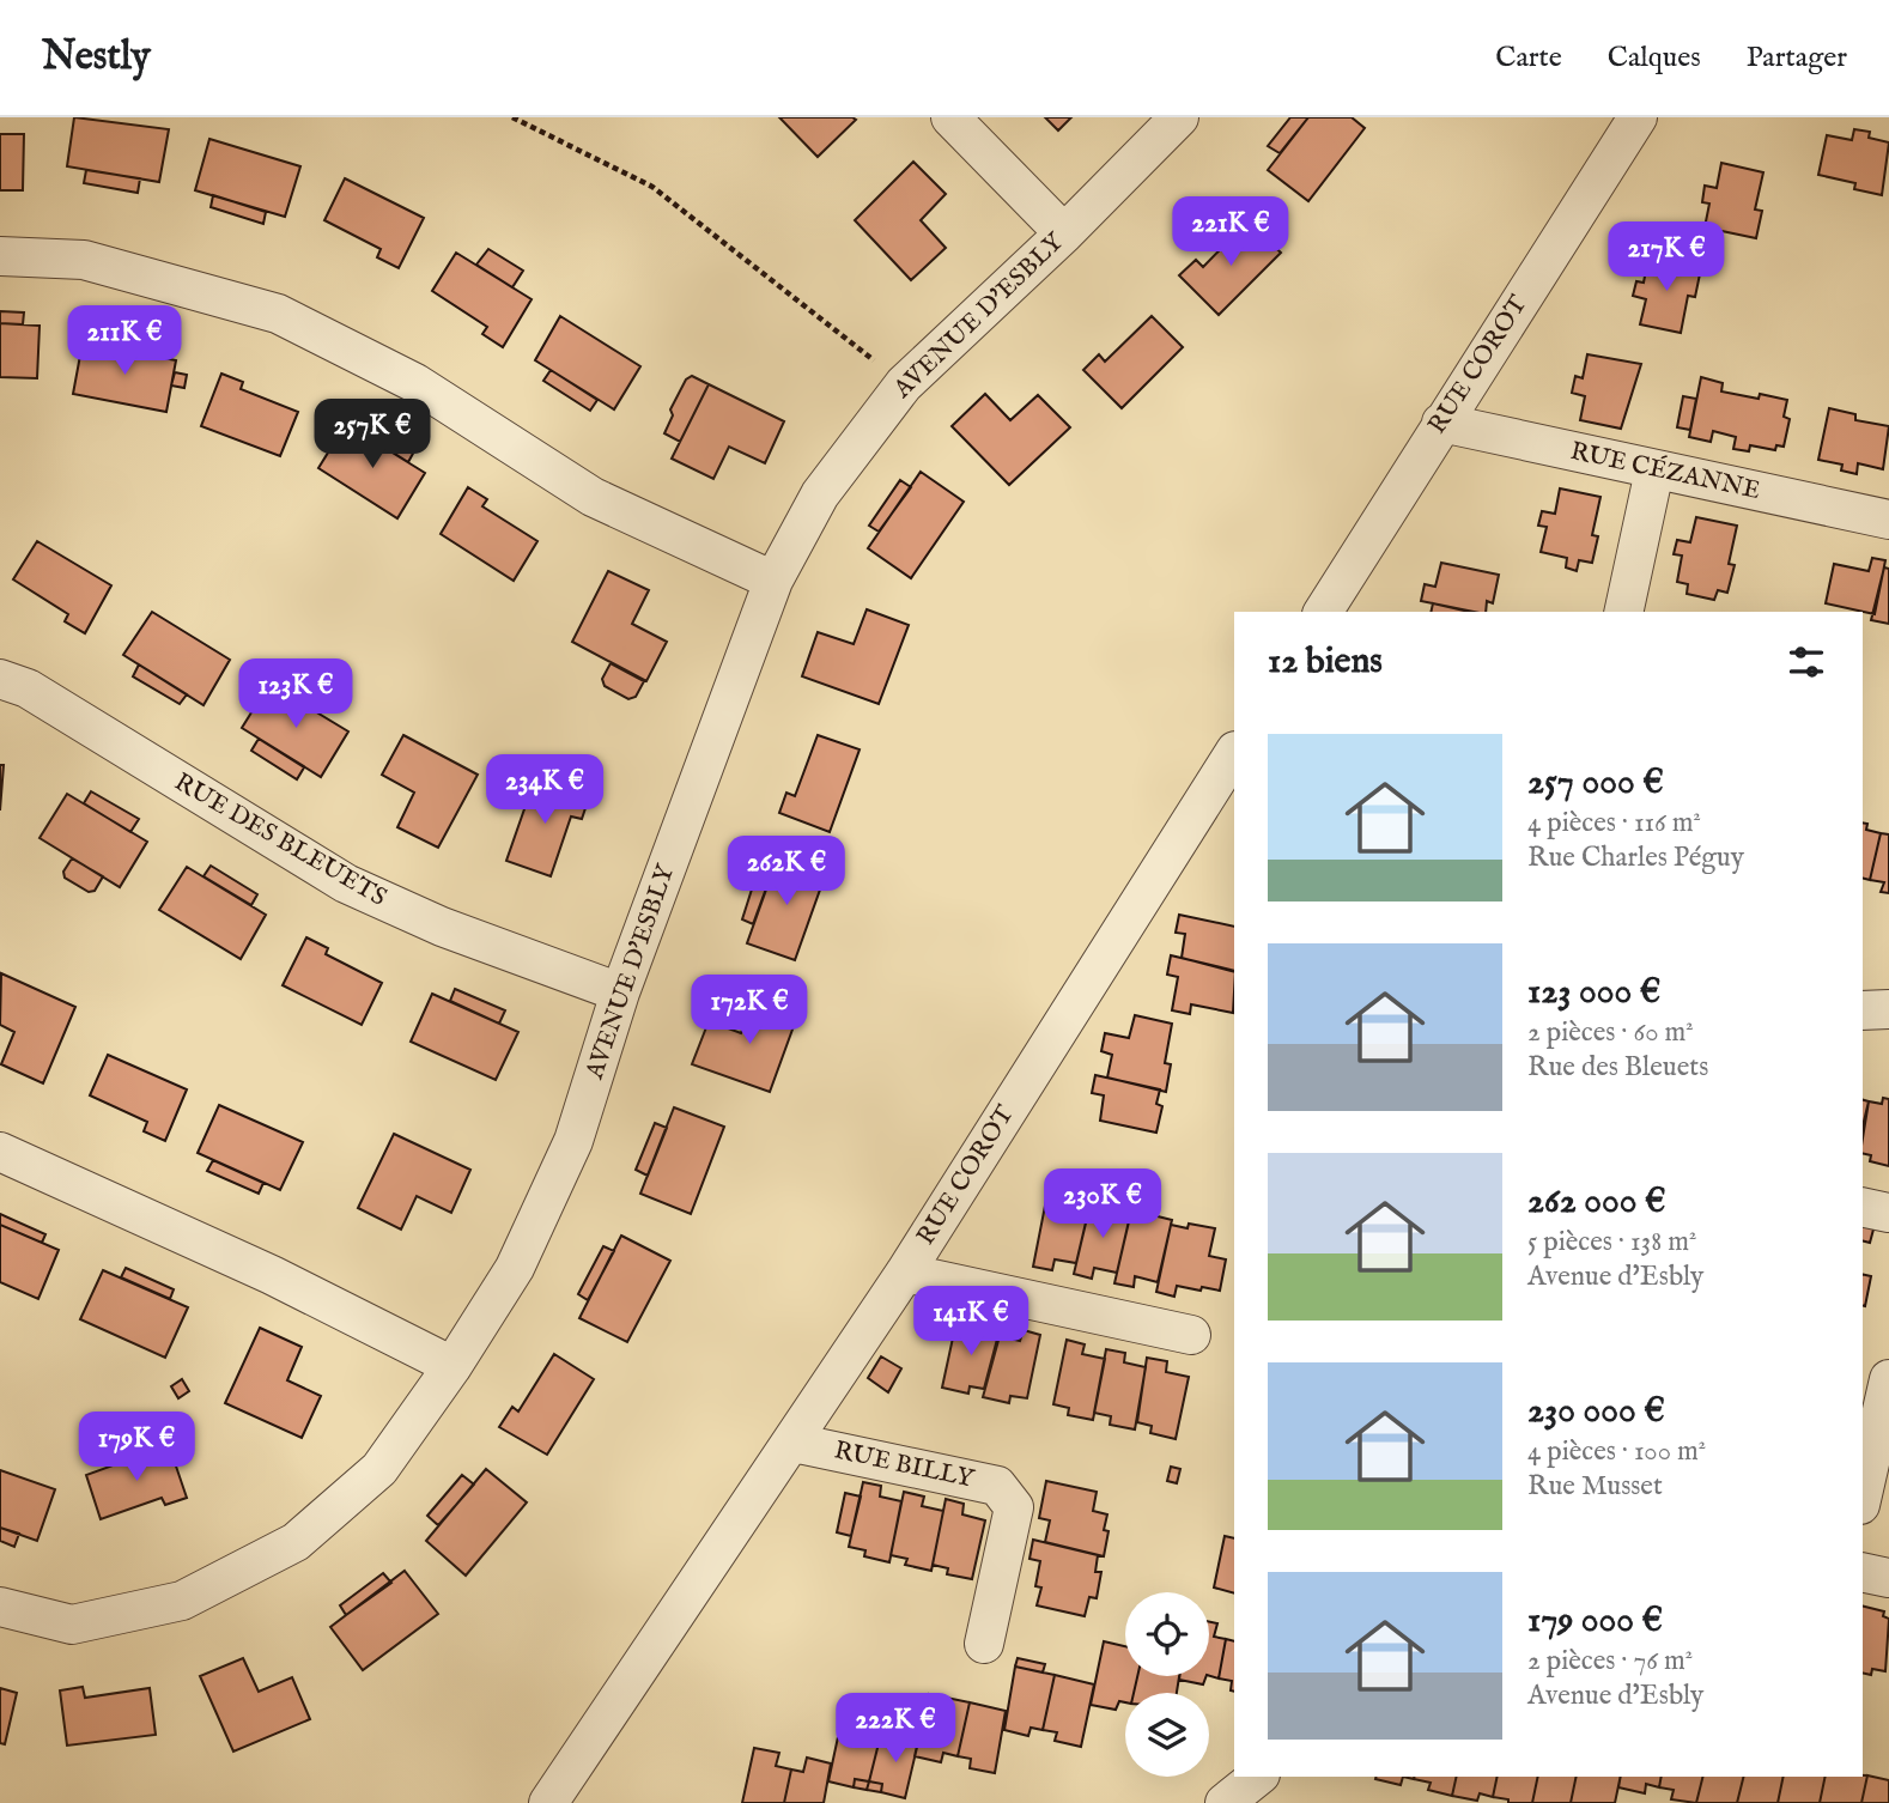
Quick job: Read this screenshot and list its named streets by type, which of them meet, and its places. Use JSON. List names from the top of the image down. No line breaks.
{"streets":{"street":["AVENUE D'ESBLY","RUE COROT","RUE CÉZANNE","RUE DES BLEUETS","RUE BILLY"]},"crossings":[["AVENUE D'ESBLY","RUE DES BLEUETS"],["RUE COROT","RUE CÉZANNE"],["RUE COROT","RUE BILLY"]],"page":{"header":"Nestly","nav":["Carte","Calques","Partager"],"price":["221K €","217K €","211K €","257K €","123K €","234K €","262K €","172K €","230K €","141K €","179K €","222K €"],"heading":"12 biens","list":[{"name":"257 000 €","note":"4 pièces · 116 m² · Rue Charles Péguy"},{"name":"123 000 €","note":"2 pièces · 60 m² · Rue des Bleuets"},{"name":"262 000 €","note":"5 pièces · 138 m² · Avenue d'Esbly"},{"name":"230 000 €","note":"4 pièces · 100 m² · Rue Musset"},{"name":"179 000 €","note":"2 pièces · 76 m² · Avenue d'Esbly"}]}}
